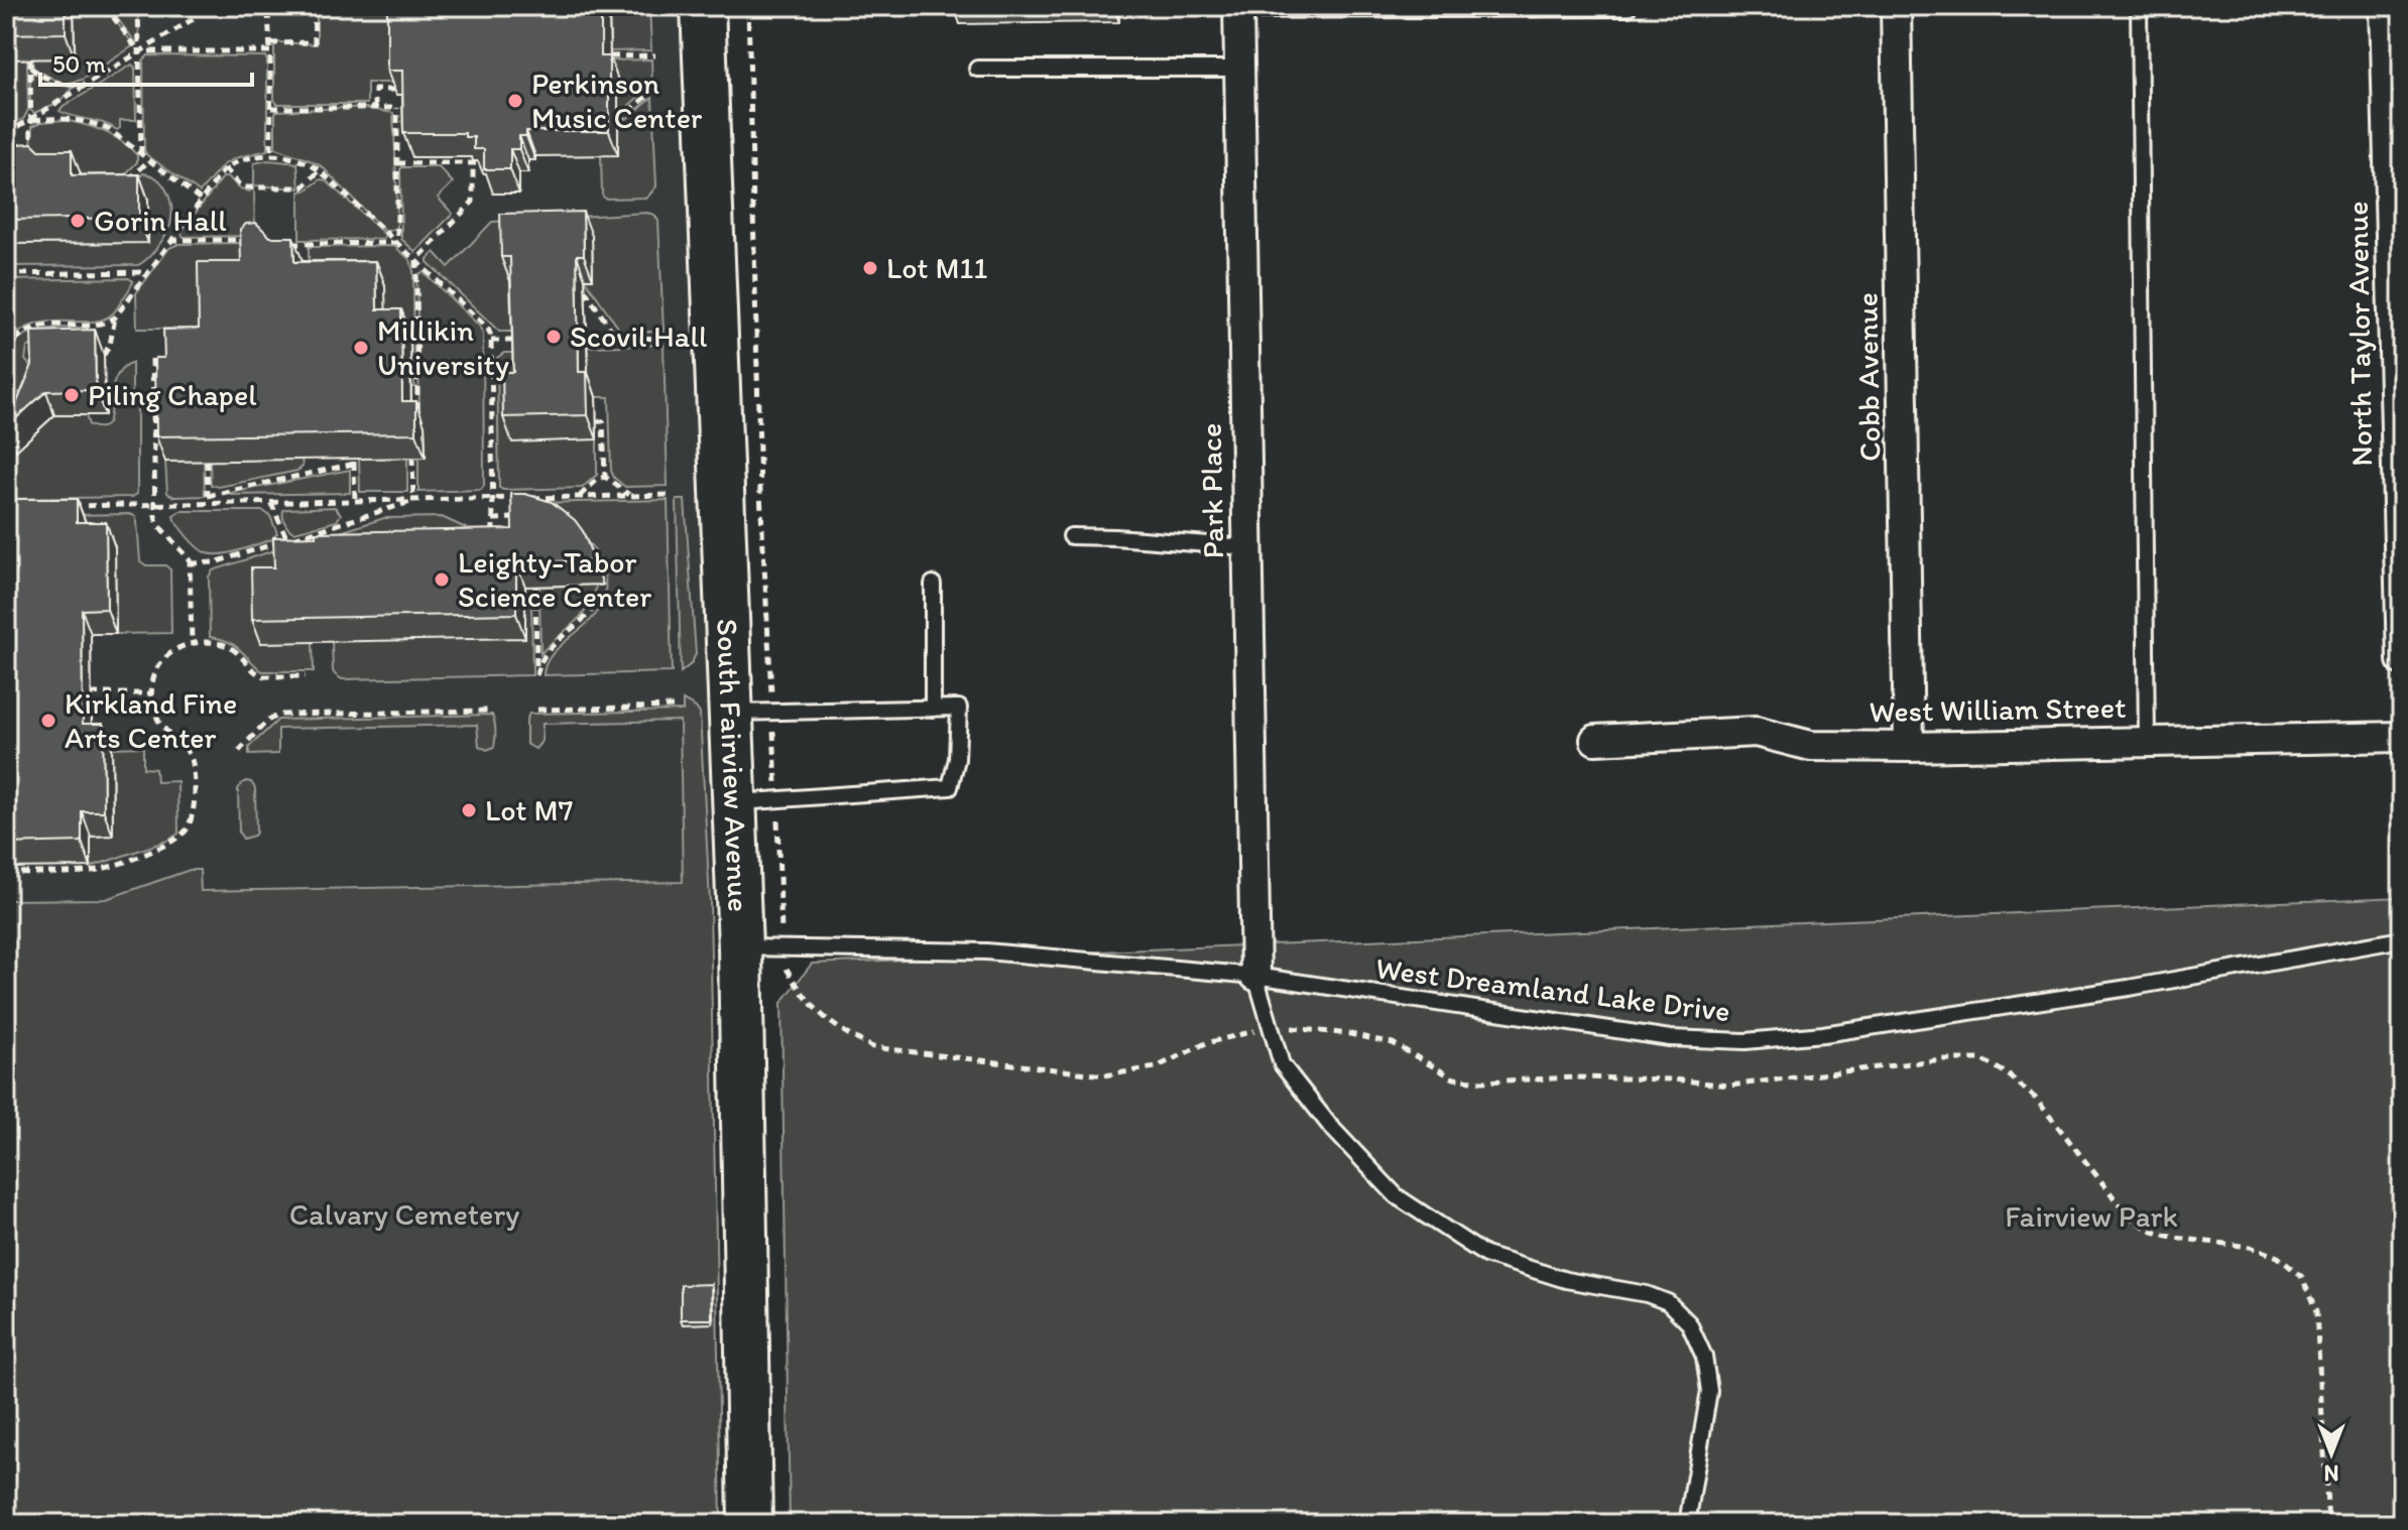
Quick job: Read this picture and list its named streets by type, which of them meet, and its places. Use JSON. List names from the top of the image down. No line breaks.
{"streets":{"main road":["South Fairview Avenue"],"street":["North Taylor Avenue","Cobb Avenue","Park Place","West William Street"],"lane":["West Dreamland Lake Drive"]},"crossings":[["Cobb Avenue","West William Street"],["Park Place","West Dreamland Lake Drive"],["South Fairview Avenue","West Dreamland Lake Drive"]],"parks":["Calvary Cemetery","Fairview Park"],"places":["Perkinson Music Center","Gorin Hall","Lot M11","Scovil Hall","Millikin University","Piling Chapel","Leighty-Tabor Science Center","Kirkland Fine Arts Center","Lot M7"],"scale_bar":"50 m","north":"bottom"}
